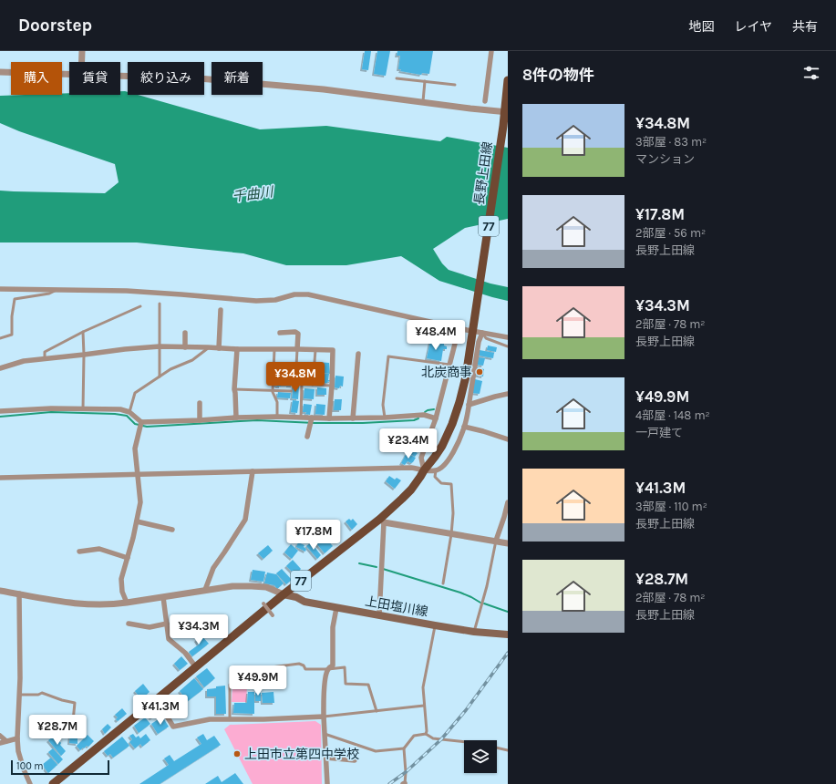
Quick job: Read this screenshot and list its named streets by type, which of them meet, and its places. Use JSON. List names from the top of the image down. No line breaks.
{"streets":{"main road":["長野上田線","77","上田塩川線"]},"crossings":[["長野上田線","上田塩川線"]],"water":["千曲川"],"places":["北炭商事","上田市立第四中学校"],"scale_bar":"100 m","page":{"header":"Doorstep","nav":["地図","レイヤ","共有"],"heading":"8件の物件","chip":["購入","賃貸","絞り込み","新着"],"list":[{"name":"¥34.8M","note":"3部屋 · 83 m² · マンション"},{"name":"¥17.8M","note":"2部屋 · 56 m² · 長野上田線"},{"name":"¥34.3M","note":"2部屋 · 78 m² · 長野上田線"},{"name":"¥49.9M","note":"4部屋 · 148 m² · 一戸建て"},{"name":"¥41.3M","note":"3部屋 · 110 m² · 長野上田線"},{"name":"¥28.7M","note":"2部屋 · 78 m² · 長野上田線"}],"price":["¥48.4M","¥34.8M","¥23.4M","¥17.8M","¥34.3M","¥49.9M","¥41.3M","¥28.7M"],"scale":"100 m"}}
